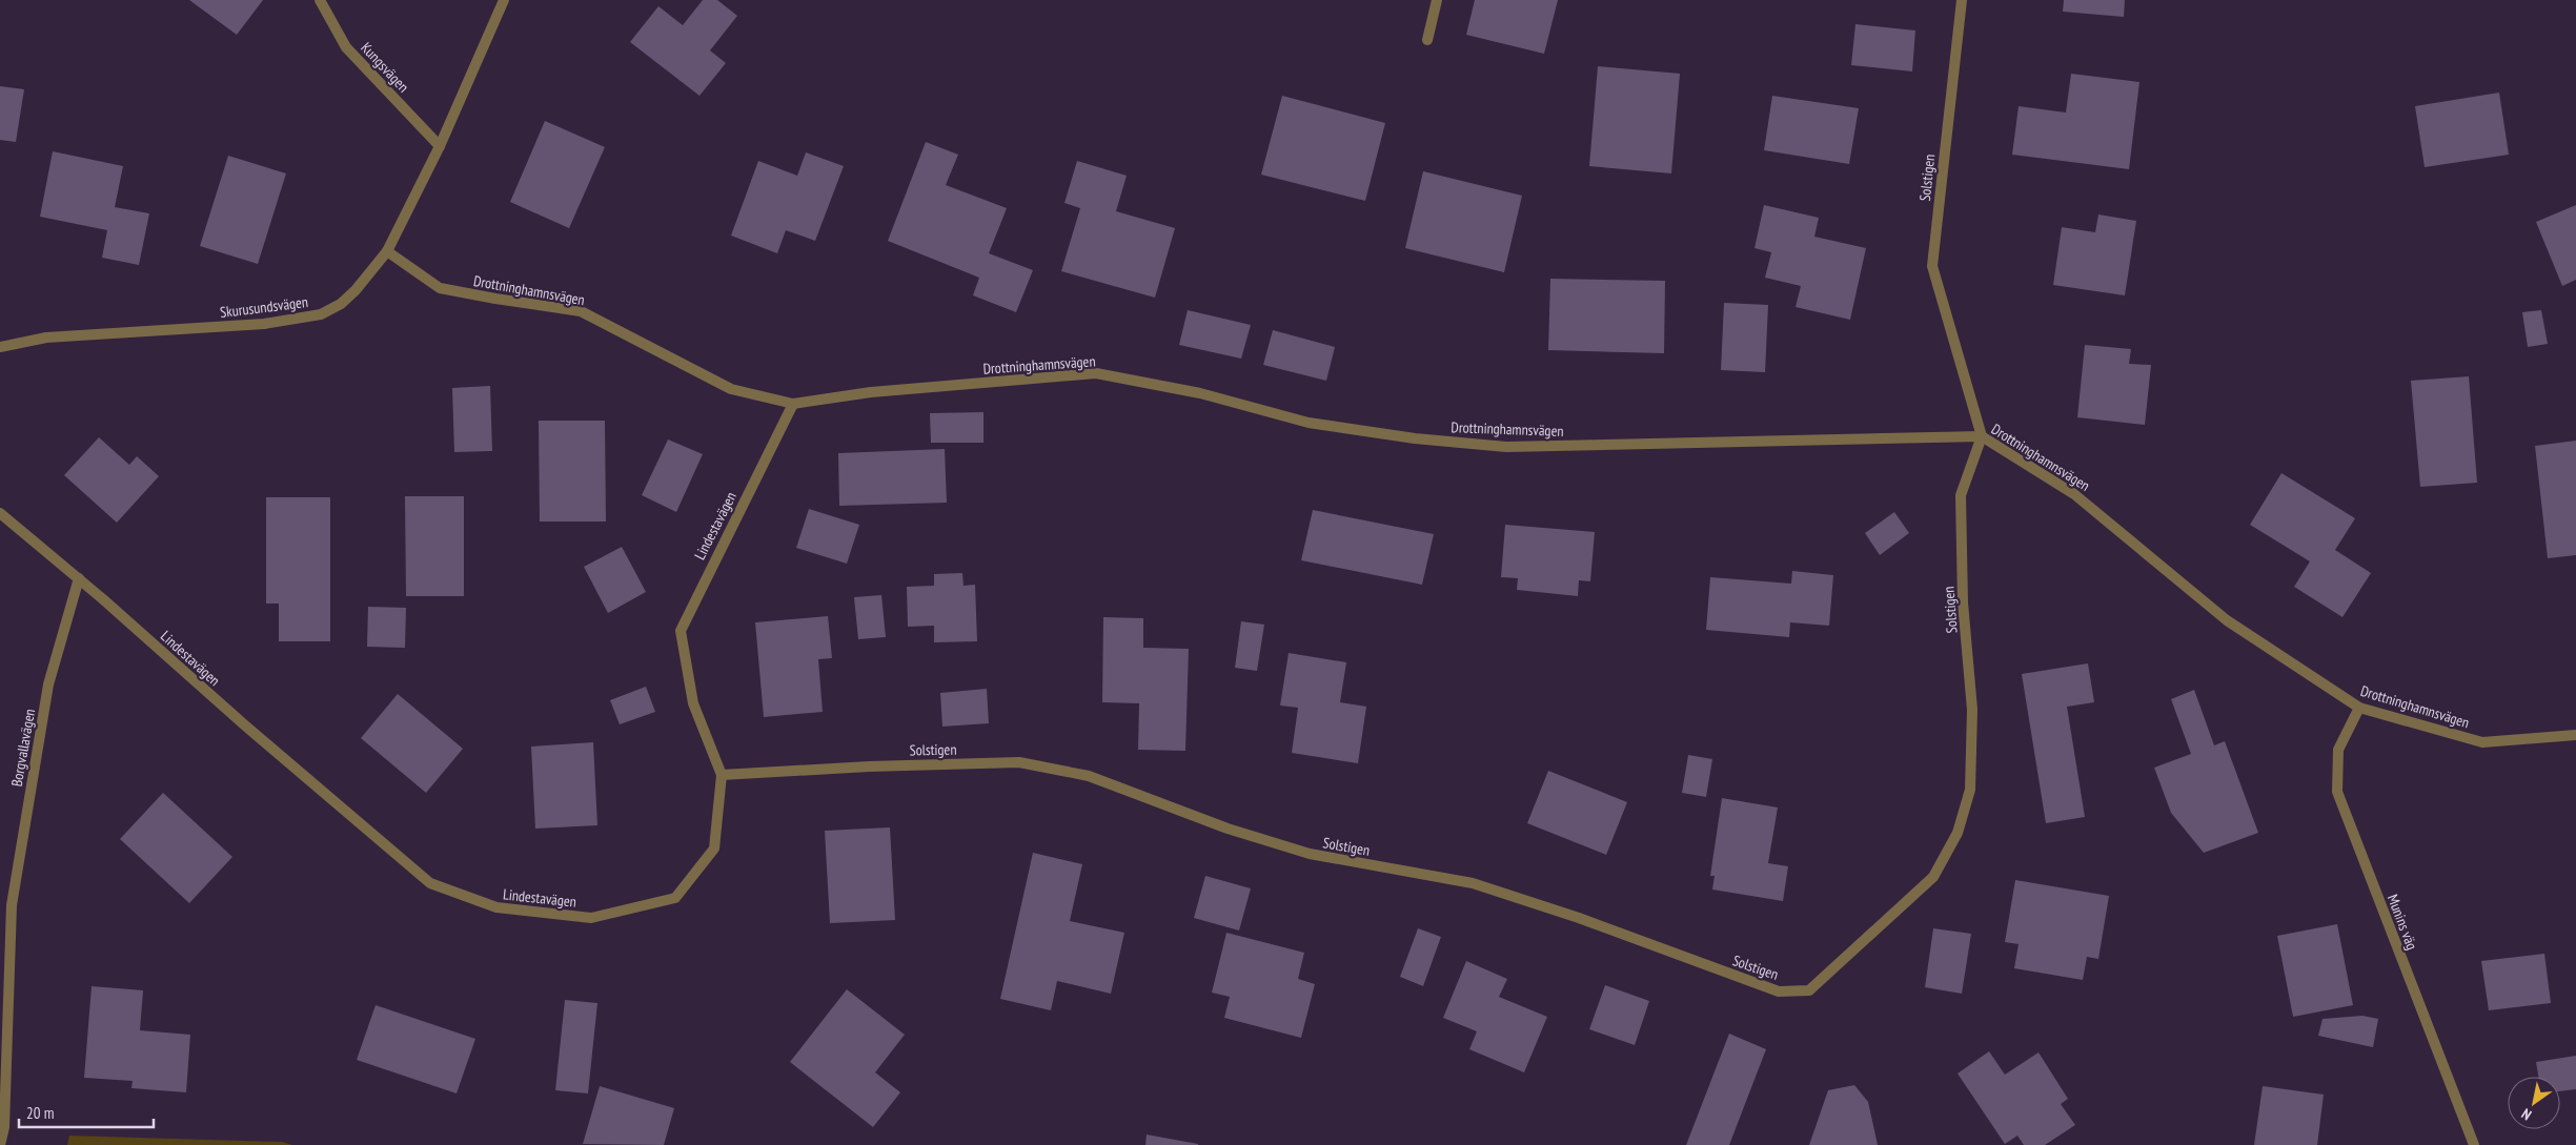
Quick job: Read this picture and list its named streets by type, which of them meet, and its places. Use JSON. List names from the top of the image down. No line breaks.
{"streets":{"street":["Kungsvägen","Solstigen","Drottninghamnsvägen","Skurusundsvägen","Lindestavägen","Borgvallavägen","Munins väg"]},"crossings":[["Kungsvägen","Skurusundsvägen"],["Solstigen","Drottninghamnsvägen"],["Solstigen","Lindestavägen"],["Drottninghamnsvägen","Skurusundsvägen"],["Drottninghamnsvägen","Lindestavägen"],["Drottninghamnsvägen","Munins väg"],["Lindestavägen","Borgvallavägen"]],"scale_bar":"20 m","north":"bottom left"}
